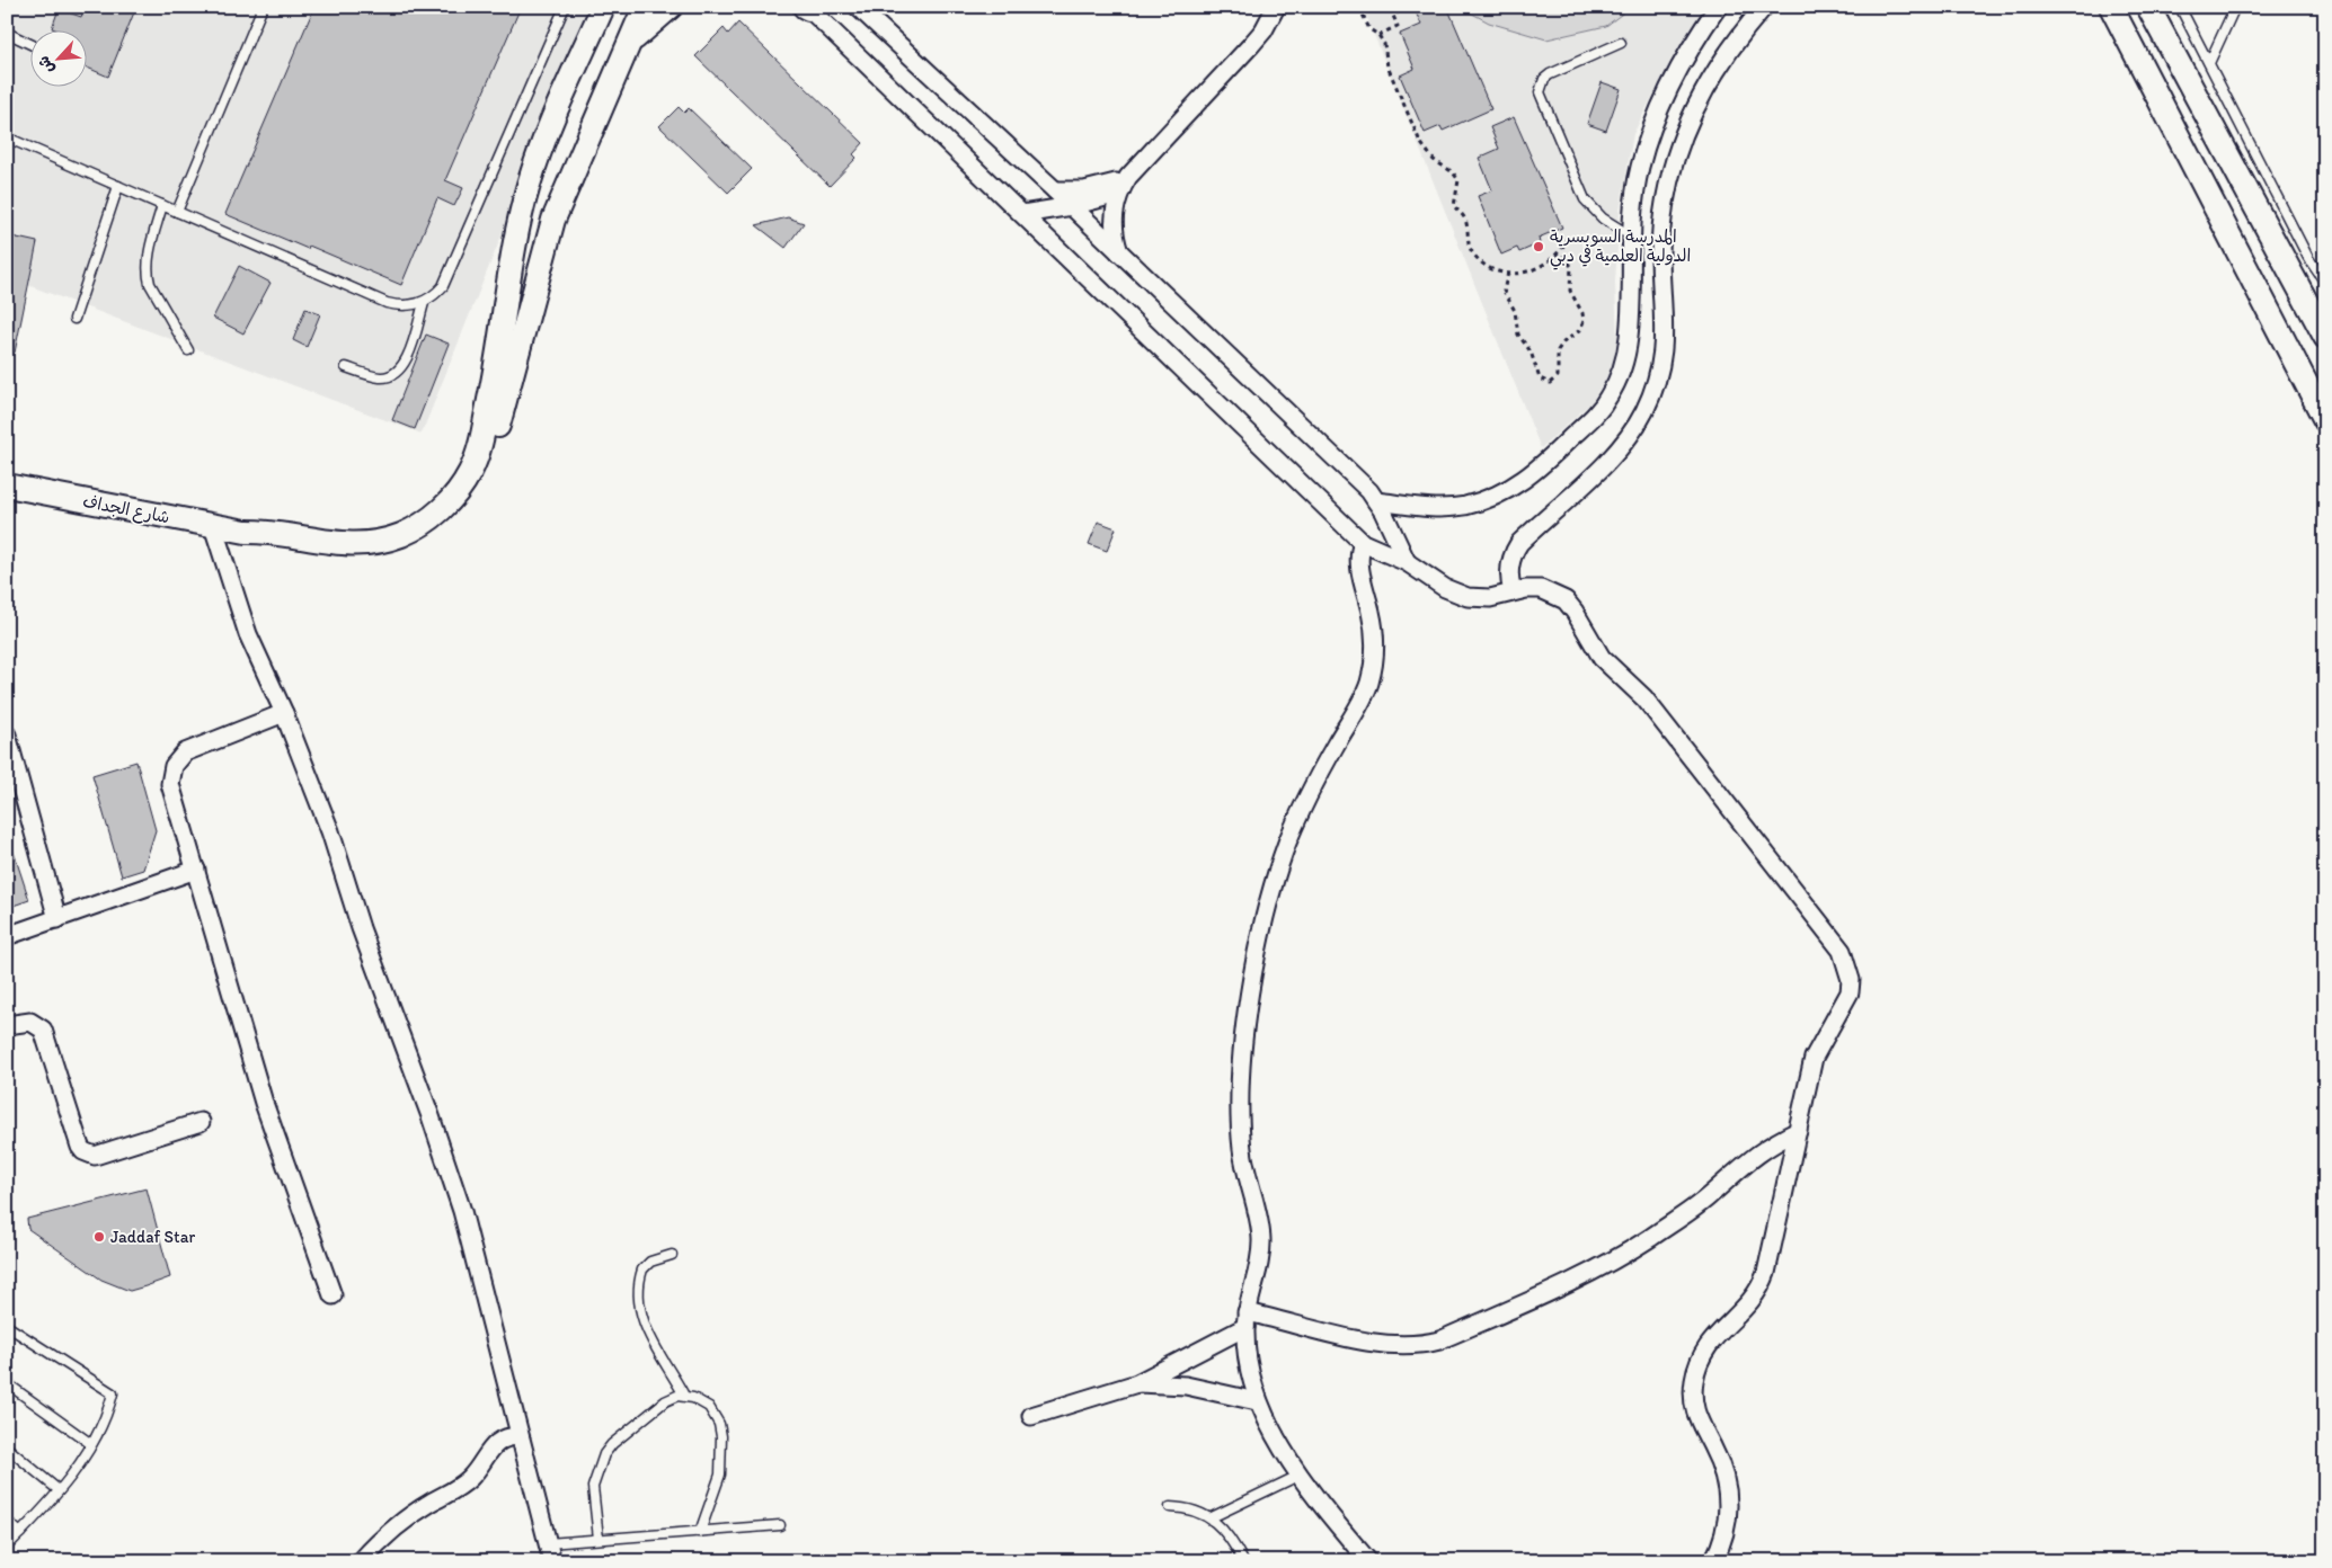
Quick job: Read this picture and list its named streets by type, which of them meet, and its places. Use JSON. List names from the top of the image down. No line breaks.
{"streets":{"street":["شارع الجداف"]},"places":["المدرسة السويسرية الدولية العلمية في دبي","Jaddaf Star"],"north":"bottom left"}
